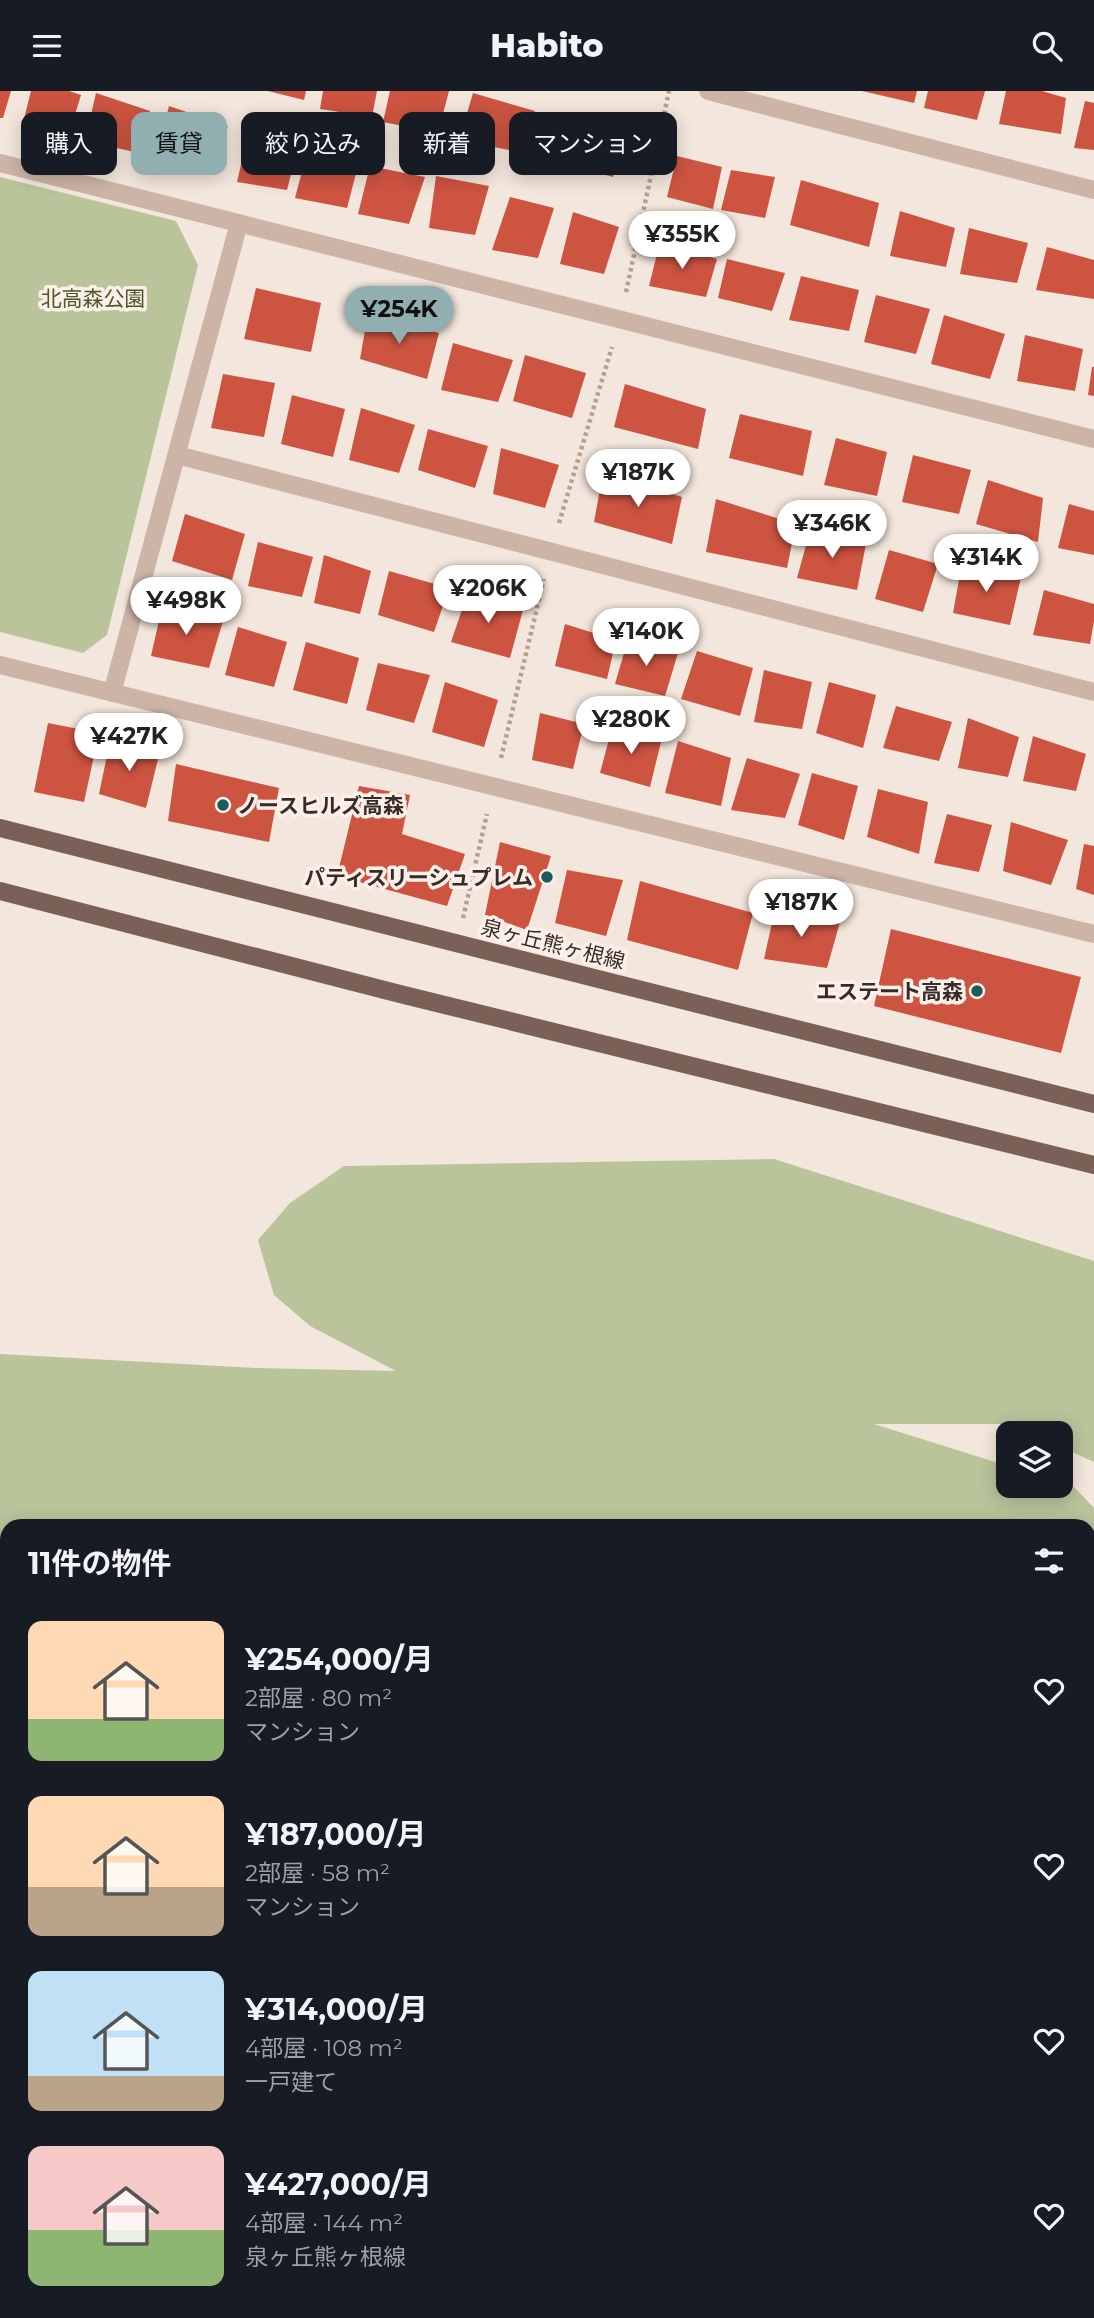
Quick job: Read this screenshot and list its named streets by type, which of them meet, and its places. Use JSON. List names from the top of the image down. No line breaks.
{"streets":{"main road":["泉ヶ丘熊ヶ根線"]},"parks":["北高森公園"],"places":["ノースヒルズ高森","パティスリーシュプレム","エステート高森"],"page":{"header":"Habito","chip":["購入","賃貸","絞り込み","新着","マンション"],"price":["¥355K","¥254K","¥187K","¥346K","¥314K","¥206K","¥498K","¥140K","¥280K","¥427K","¥187K"],"heading":"11件の物件","list":[{"name":"¥254,000/月","note":"2部屋 · 80 m² · マンション"},{"name":"¥187,000/月","note":"2部屋 · 58 m² · マンション"},{"name":"¥314,000/月","note":"4部屋 · 108 m² · 一戸建て"},{"name":"¥427,000/月","note":"4部屋 · 144 m² · 泉ヶ丘熊ヶ根線"}]}}
